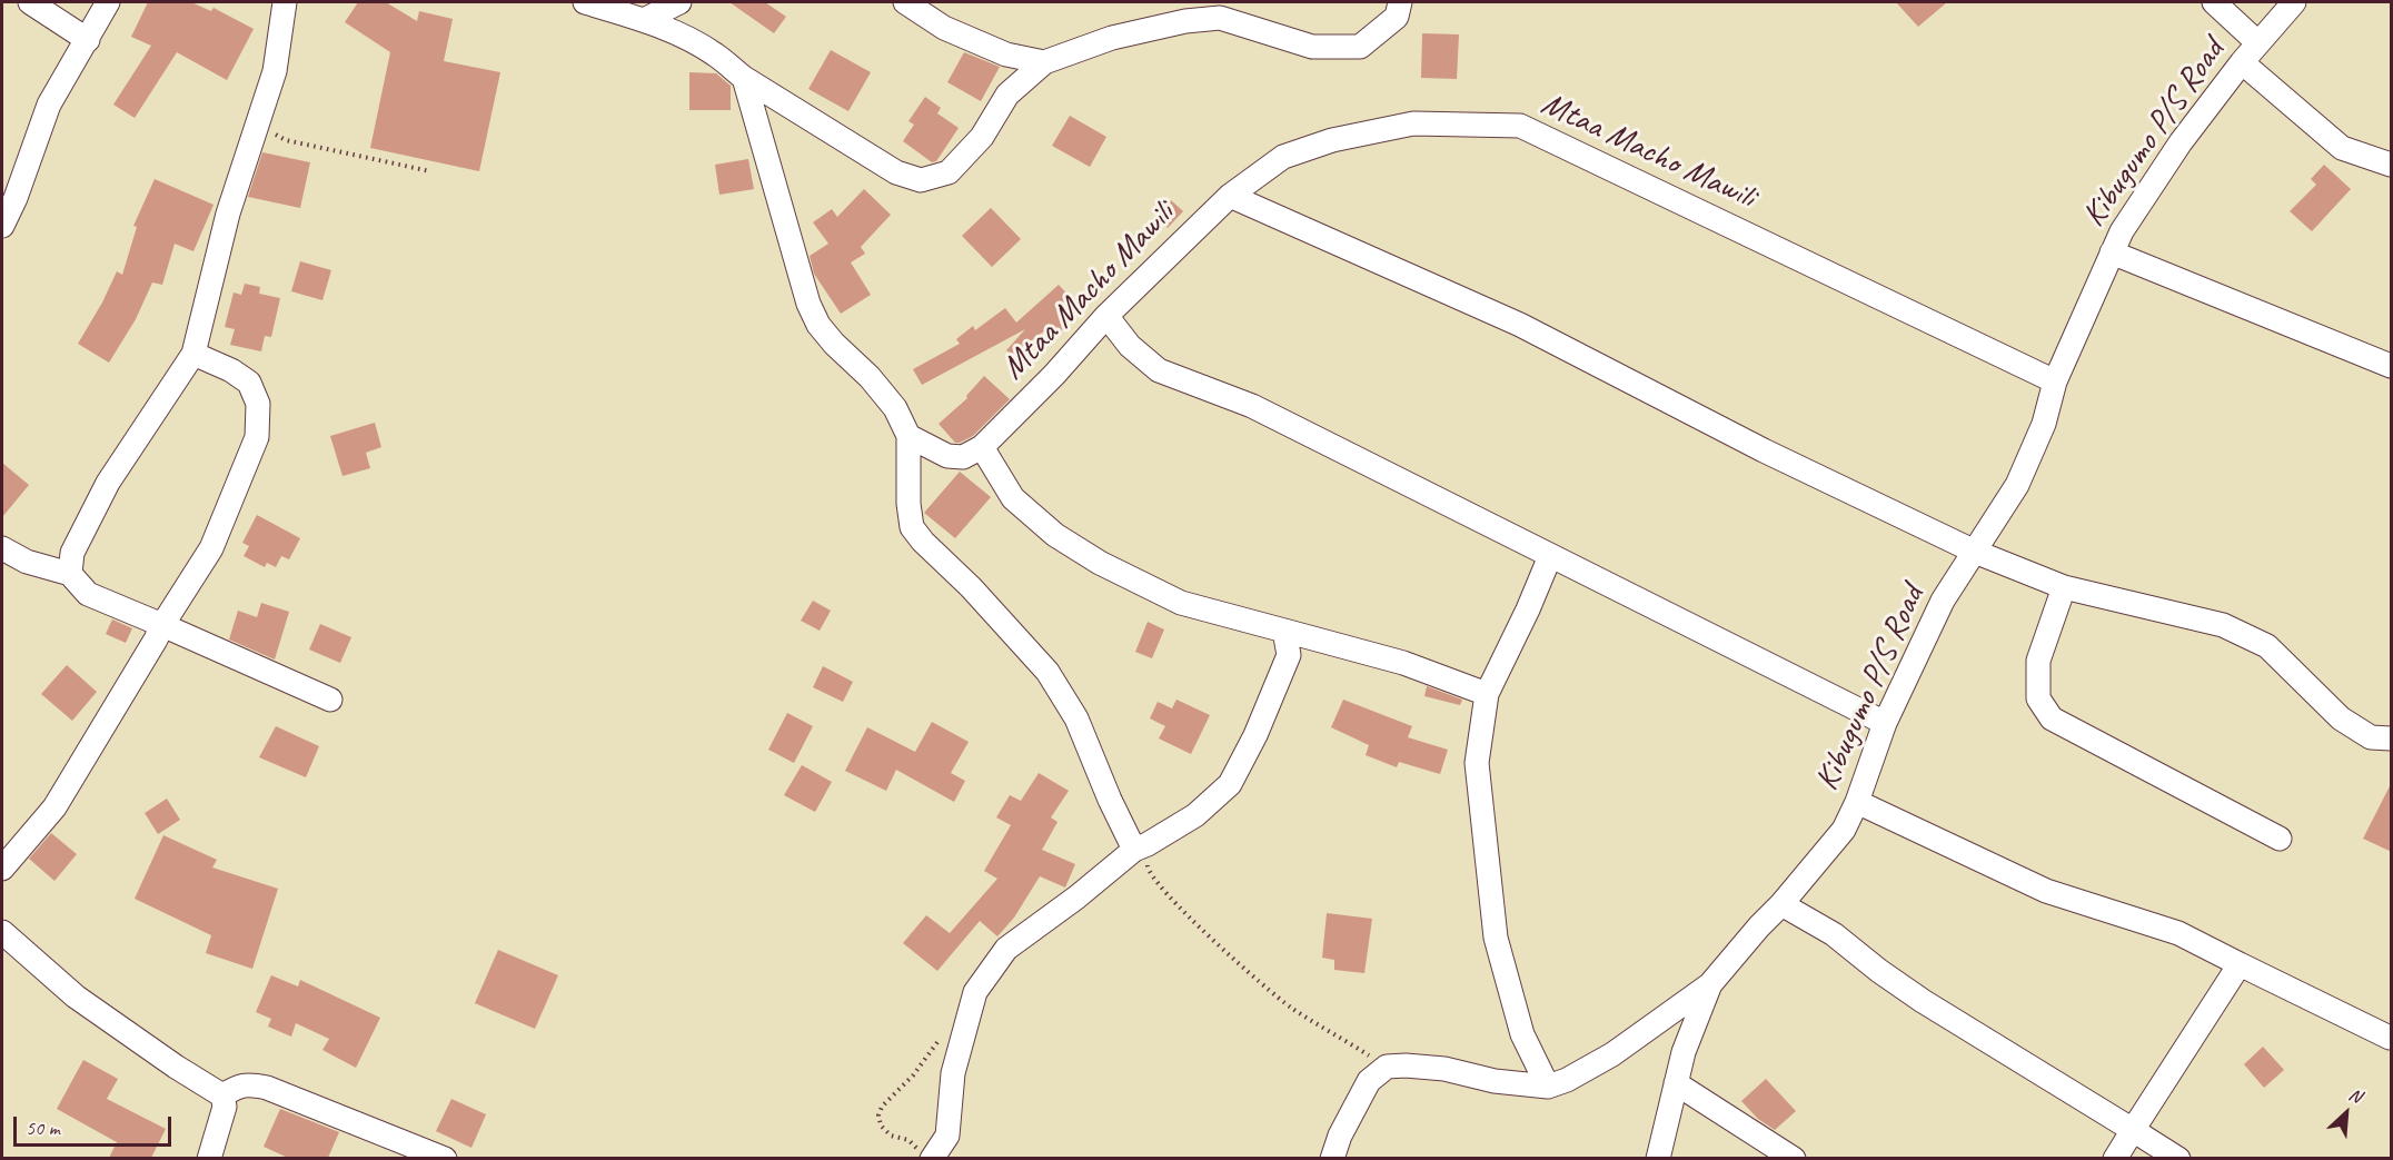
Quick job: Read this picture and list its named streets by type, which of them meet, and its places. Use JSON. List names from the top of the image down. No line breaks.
{"streets":{"street":["Kibugumo P/S Road","Mtaa Macho Mawili"]},"crossings":[["Kibugumo P/S Road","Mtaa Macho Mawili"]],"scale_bar":"50 m","north":"top right"}
